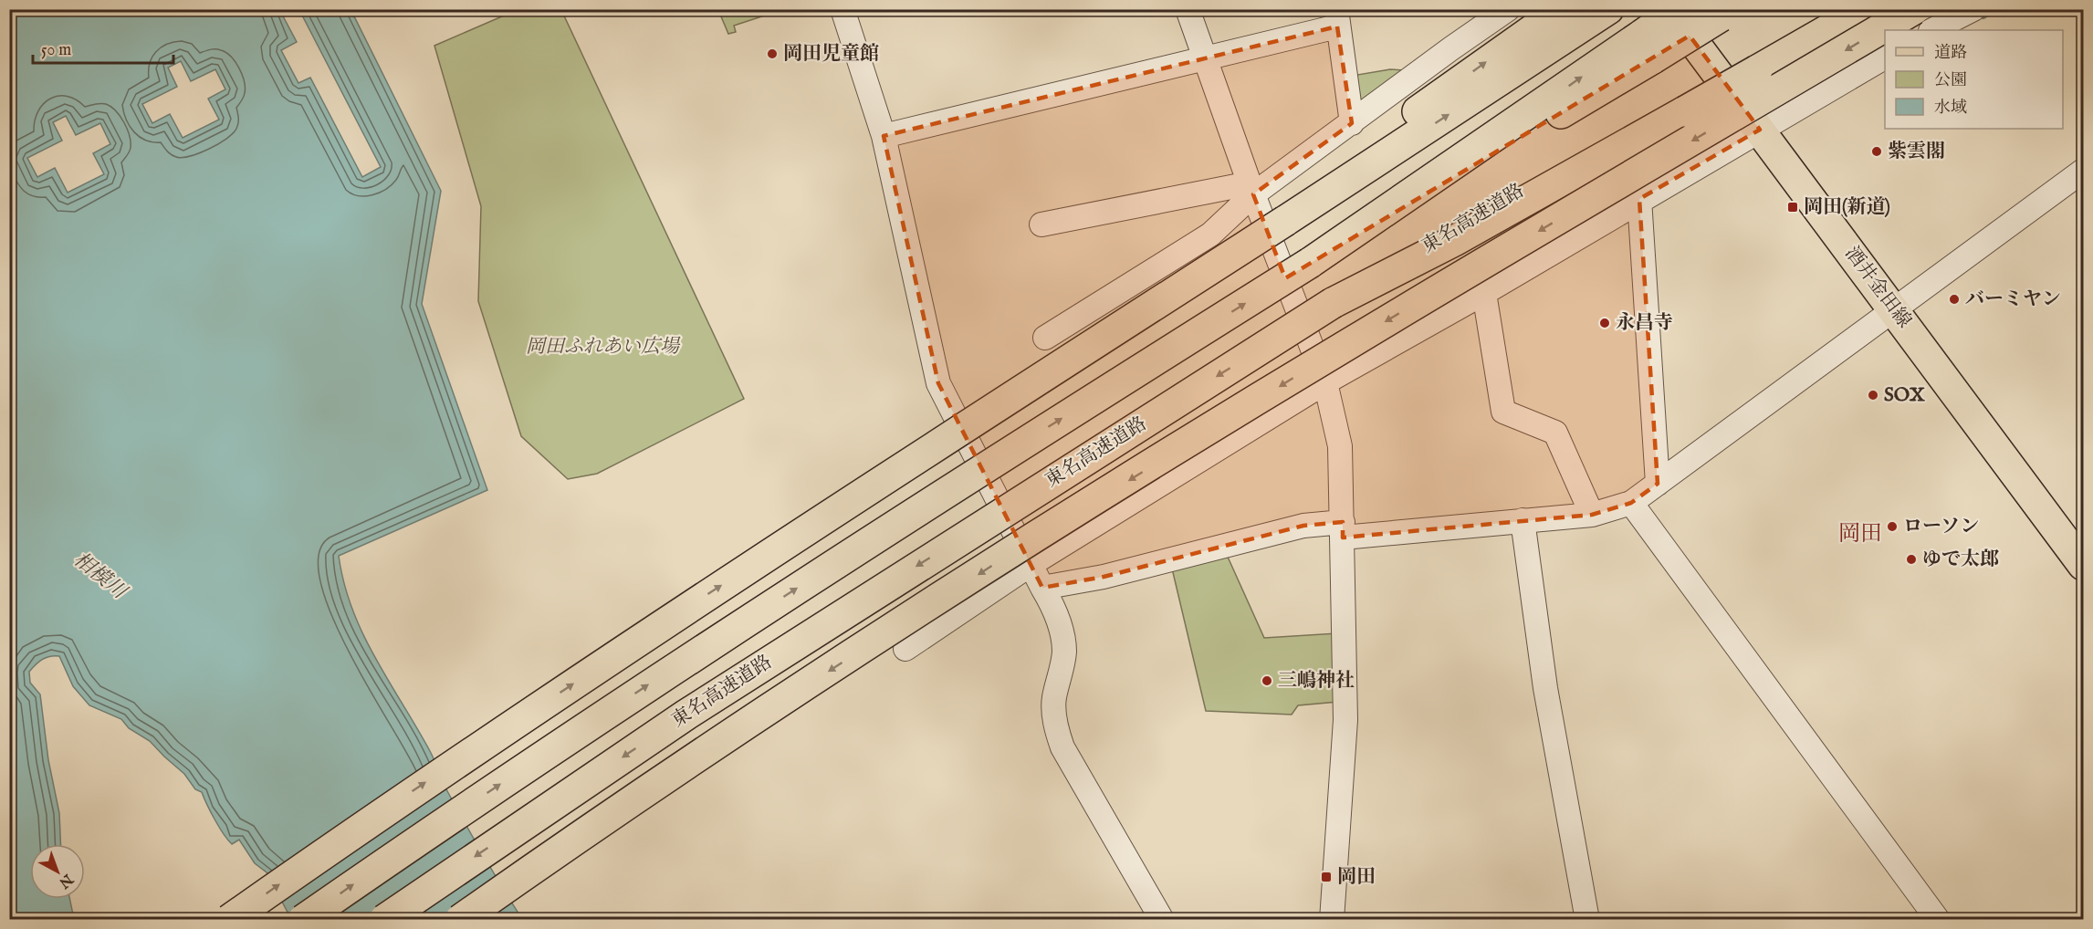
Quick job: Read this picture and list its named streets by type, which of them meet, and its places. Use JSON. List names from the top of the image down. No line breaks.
{"streets":{"main road":["東名高速道路","酒井金田線"]},"districts":["岡田"],"water":["相模川"],"parks":["岡田ふれあい広場"],"places":{"other":["岡田児童館","紫雲閣","バーミヤン","永昌寺","SOX","ローソン","ゆで太郎","三嶋神社"],"transit":["岡田(新道)","岡田"]},"legend":["道路","公園","水域"],"scale_bar":"50 m","north":"bottom right"}
